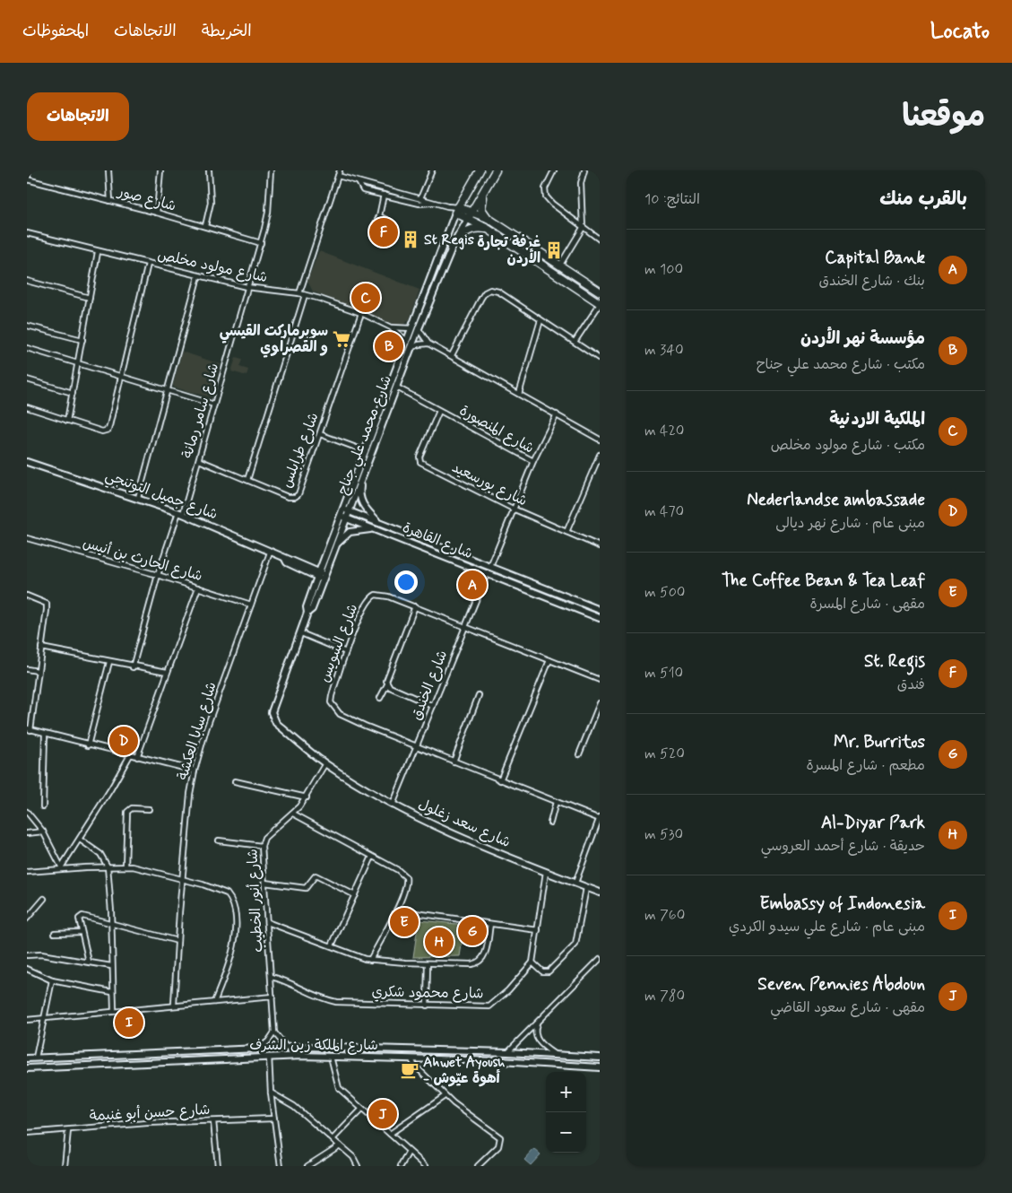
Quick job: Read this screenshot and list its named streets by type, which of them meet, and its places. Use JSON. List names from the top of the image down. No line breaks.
{"streets":{"main road":["شارع محمد علي جناح","شارع جميل التوتنجي","شارع القاهرة","شارع سعد زغلول","شارع الملكة زين الشرف"],"street":["شارع صور","شارع مولود مخلص","شارع سامر رمانة","شارع المنصورة","شارع طرابلس","شارع بورسعيد","شارع الحارث بن أنيس","شارع السويس","شارع الخندق","شارع سابا العكشة","شارع أنور الخطيب","شارع محمود شكري","شارع حسن أبو غنيمة"]},"crossings":[["شارع صور","شارع سامر رمانة"],["شارع مولود مخلص","شارع سامر رمانة"],["شارع مولود مخلص","شارع محمد علي جناح"],["شارع مولود مخلص","شارع طرابلس"],["شارع سامر رمانة","شارع طرابلس"],["شارع سامر رمانة","شارع جميل التوتنجي"],["شارع سامر رمانة","شارع الحارث بن أنيس"],["شارع المنصورة","شارع محمد علي جناح"],["شارع المنصورة","شارع بورسعيد"],["شارع المنصورة","شارع القاهرة"],["شارع محمد علي جناح","شارع جميل التوتنجي"],["شارع محمد علي جناح","شارع القاهرة"],["شارع محمد علي جناح","شارع سعد زغلول"],["شارع محمد علي جناح","شارع أنور الخطيب"],["شارع جميل التوتنجي","شارع سابا العكشة"],["شارع القاهرة","شارع الخندق"],["شارع الحارث بن أنيس","شارع سابا العكشة"],["شارع السويس","شارع الخندق"],["شارع الخندق","شارع سعد زغلول"],["شارع سعد زغلول","شارع أنور الخطيب"],["شارع أنور الخطيب","شارع محمود شكري"]],"places":{"building":["St Regis","غرفة تجارة الأردن"],"supermarket":["سوبرماركت القيسي و القصراوي"],"cafe":["Ahwet Ayoush - أهوة عيّوش"]},"page":{"header":"Locato","nav":["الخريطة","الاتجاهات","المحفوظات"],"title":"موقعنا","buttons":"الاتجاهات","heading":["بالقرب منك","النتائج: 10"],"pins":["F","C","B","A","D","E","G","H","I","J"],"list":[{"mark":"A","name":"Capital Bank","note":"بنك · شارع الخندق","value":"100 m"},{"mark":"B","name":"مؤسسة نهر الأردن","note":"مكتب · شارع محمد علي جناح","value":"340 m"},{"mark":"C","name":"الملكية الاردنية","note":"مكتب · شارع مولود مخلص","value":"420 m"},{"mark":"D","name":"Nederlandse ambassade","note":"مبنى عام · شارع نهر ديالى","value":"470 m"},{"mark":"E","name":"The Coffee Bean & Tea Leaf","note":"مقهى · شارع المسرة","value":"500 m"},{"mark":"F","name":"St. Regis","note":"فندق","value":"510 m"},{"mark":"G","name":"Mr. Burritos","note":"مطعم · شارع المسرة","value":"520 m"},{"mark":"H","name":"Al-Diyar Park","note":"حديقة · شارع أحمد العروسي","value":"530 m"},{"mark":"I","name":"Embassy of Indonesia","note":"مبنى عام · شارع علي سيدو الكردي","value":"760 m"},{"mark":"J","name":"Seven Pennies Abdoun","note":"مقهى · شارع سعود القاضي","value":"780 m"}],"map_buttons":["+","−"]}}
